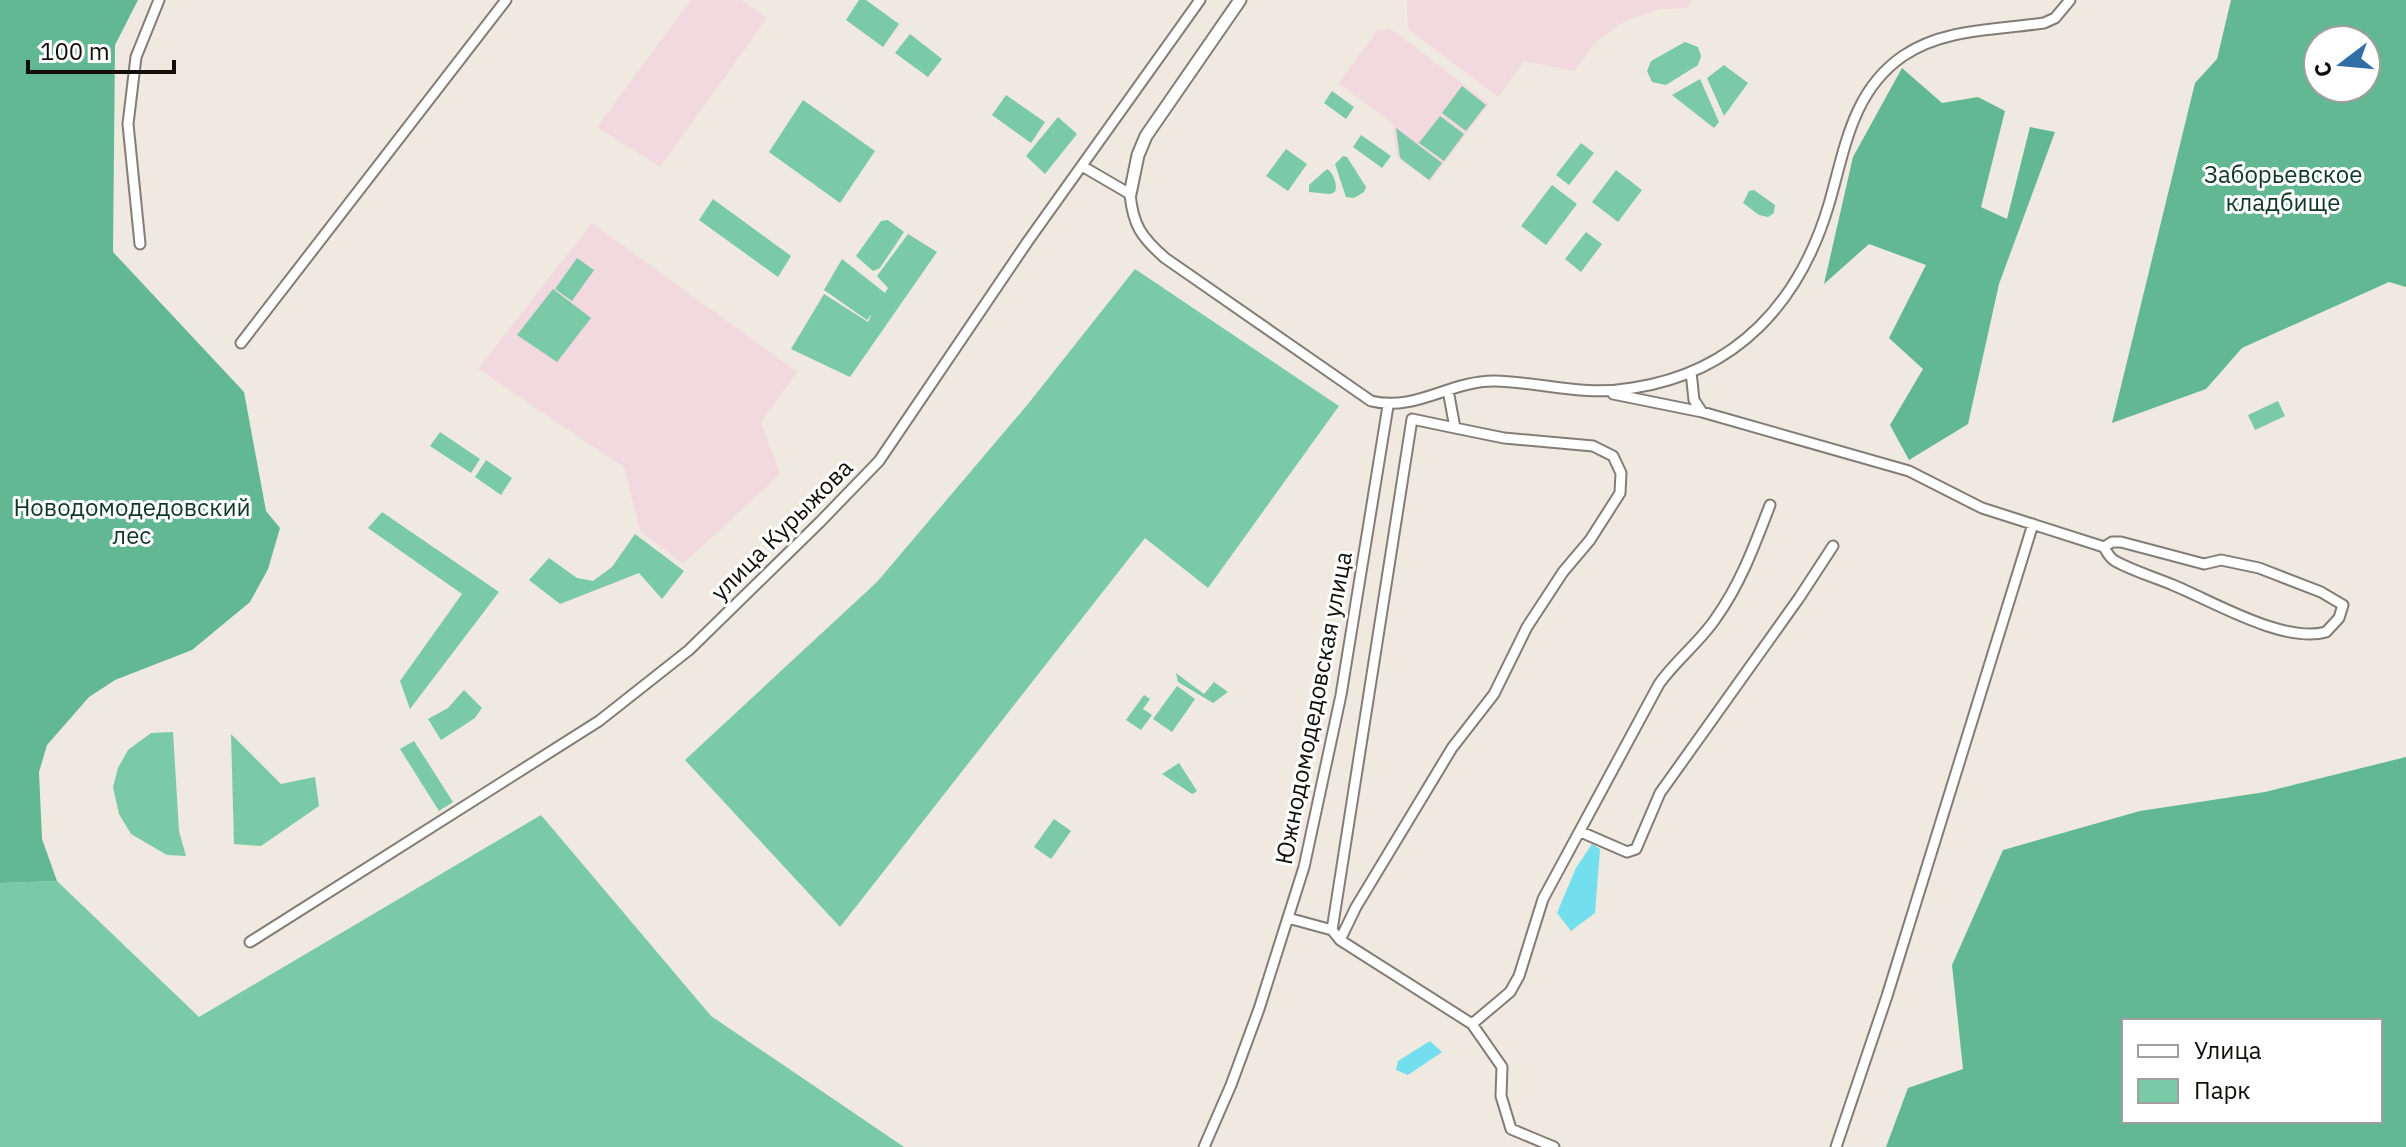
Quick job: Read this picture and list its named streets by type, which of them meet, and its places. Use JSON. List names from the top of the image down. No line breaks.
{"streets":{"street":["улица Курыжова","Южнодомодедовская улица"]},"parks":["Заборьевское кладбище","Новодомодедовский лес"],"legend":["Улица","Парк"],"scale_bar":"100 m","north":"left"}
